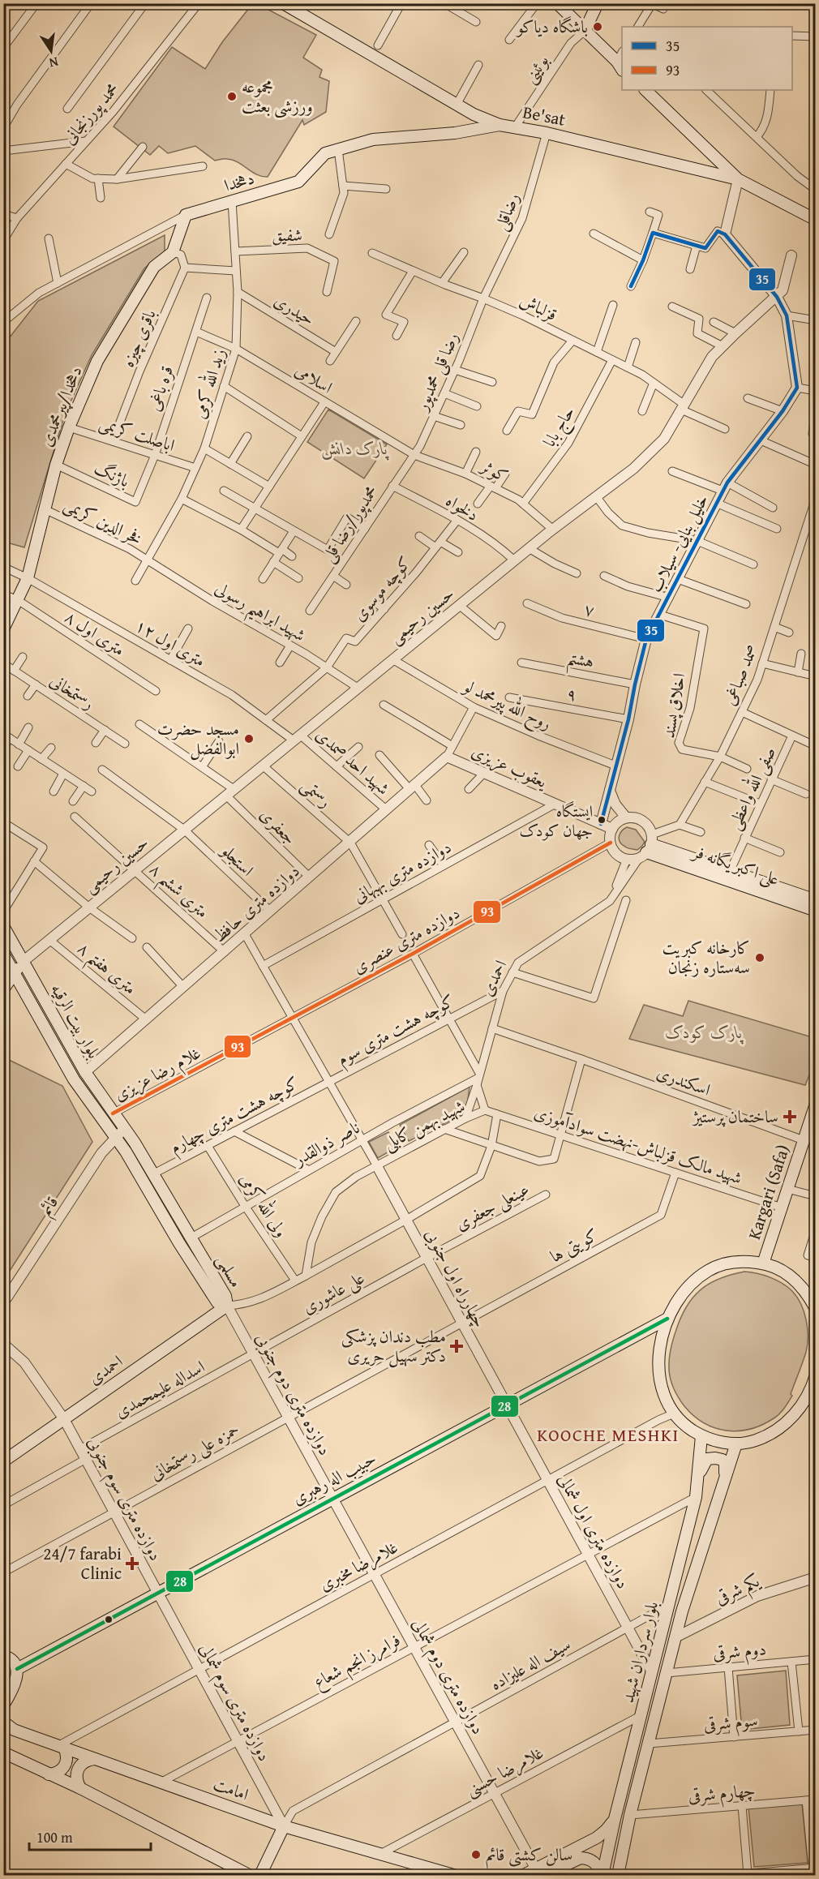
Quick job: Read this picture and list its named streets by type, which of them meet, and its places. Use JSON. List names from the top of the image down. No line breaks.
{"streets":{"main road":["Be'sat","دهخدا","دهخدا/پیرمحمدی","علی اکبر یگانه فر","احمدی","بلوار بیت الرقیه","Kargari (Safa)","مسلمی","حبیب اله رهبری","بلوار سرداران شهید","امامت"],"street":["بوئینی","محمد پورزنجانی","رضاقلی","شفیق","قزلباش","حیدری","باقری چیزه","رضا قلی محمدپور","اسلامی","زید الله کرمی","قره باغی","حاج بابا","اباصلت کریمی","کوثر","باژنگ","دلخواه","فخر الدین کریمی","محمدپور/رضا قلی","خلیل بنایی- سیلاب","کوچه موسوی","۷","شهید ابراهیم رسولی","حسین رحیمی","۸ متری اول","۱۲ متری اول","هشتم","صمد صباغی","رستمخانی","۹","روح الله پیرمحمد لو","اخلاق پسند","شهید احد صمدی","یعقوب عزیزی","صفی الله واعظی","رستمی","جعفری","استجلو","دوازده متری بهبهانی","۸ متری ششم","دوازده متری حافظ","دوازده متری عنصری","۸ متری هفتم","کوچه هشت متری سوم","غلام رضا عزیزی","اسکندری","کوچه هشت متری چهارم","شهید بهمن کابلی","ناصر ذوالقدر","شهید مالک قزلباش-نهضت سوادآموزی","ولی الله کرمی","قائم","عینعلی جعفری","کویتی ها","چهارراه اول جنوبی","علی عاشوری","اسداله علیمحمدی","دوازده متری دوم جنوبی","حمزه علی رستمخانی","دوازده متری سوم جنوبی","دوازده متری اول شمالی","غلامرضا مخبری","یکم شرقی","دوم شرقی","فرامرز انجم شعاع","سیف اله علیزاده","دوازده متری دوم شمالی","دوازده متری سوم شمالی","سوم شرقی","غلامرضا حسنی","چهارم شرقی"]},"crossings":[["بوئینی","Be'sat"],["Be'sat","دهخدا"],["Be'sat","رضاقلی"],["دهخدا","زید الله کرمی"],["رضاقلی","قزلباش"],["رضاقلی","رضا قلی محمدپور"],["شفیق","زید الله کرمی"],["قزلباش","رضا قلی محمدپور"],["قزلباش","حاج بابا"],["قزلباش","حسین رحیمی"],["حیدری","زید الله کرمی"],["باقری چیزه","اباصلت کریمی"],["رضا قلی محمدپور","اسلامی"],["رضا قلی محمدپور","کوثر"],["رضا قلی محمدپور","محمدپور/رضا قلی"],["اسلامی","زید الله کرمی"],["اسلامی","قره باغی"],["اسلامی","کوثر"],["اسلامی","محمدپور/رضا قلی"],["زید الله کرمی","اباصلت کریمی"],["زید الله کرمی","فخر الدین کریمی"],["زید الله کرمی","شهید ابراهیم رسولی"],["قره باغی","اباصلت کریمی"],["قره باغی","باژنگ"],["دهخدا/پیرمحمدی","اباصلت کریمی"],["دهخدا/پیرمحمدی","باژنگ"],["دهخدا/پیرمحمدی","فخر الدین کریمی"],["دهخدا/پیرمحمدی","۸ متری اول"],["دهخدا/پیرمحمدی","۱۲ متری اول"],["حاج بابا","کوثر"],["اباصلت کریمی","باژنگ"],["کوثر","محمدپور/رضا قلی"],["کوثر","حسین رحیمی"],["دلخواه","محمدپور/رضا قلی"],["دلخواه","کوچه موسوی"],["دلخواه","حسین رحیمی"],["فخر الدین کریمی","شهید ابراهیم رسولی"],["خلیل بنایی- سیلاب","۷"],["خلیل بنایی- سیلاب","هشتم"],["خلیل بنایی- سیلاب","۹"],["خلیل بنایی- سیلاب","روح الله پیرمحمد لو"],["خلیل بنایی- سیلاب","اخلاق پسند"],["خلیل بنایی- سیلاب","یعقوب عزیزی"],["کوچه موسوی","شهید ابراهیم رسولی"],["شهید ابراهیم رسولی","حسین رحیمی"],["حسین رحیمی","۱۲ متری اول"],["حسین رحیمی","روح الله پیرمحمد لو"],["حسین رحیمی","شهید احد صمدی"],["حسین رحیمی","رستمی"],["حسین رحیمی","جعفری"],["حسین رحیمی","استجلو"],["حسین رحیمی","۸ متری ششم"],["حسین رحیمی","۸ متری هفتم"],["حسین رحیمی","بلوار بیت الرقیه"],["۱۲ متری اول","شهید احد صمدی"],["صمد صباغی","اخلاق پسند"],["شهید احد صمدی","دوازده متری حافظ"],["یعقوب عزیزی","علی اکبر یگانه فر"],["یعقوب عزیزی","دوازده متری بهبهانی"],["یعقوب عزیزی","دوازده متری حافظ"],["یعقوب عزیزی","دوازده متری عنصری"],["یعقوب عزیزی","احمدی"],["صفی الله واعظی","علی اکبر یگانه فر"],["رستمی","دوازده متری بهبهانی"],["رستمی","دوازده متری حافظ"],["جعفری","دوازده متری حافظ"],["استجلو","دوازده متری حافظ"],["علی اکبر یگانه فر","دوازده متری عنصری"],["علی اکبر یگانه فر","احمدی"],["۸ متری ششم","دوازده متری حافظ"],["دوازده متری حافظ","۸ متری هفتم"],["دوازده متری حافظ","بلوار بیت الرقیه"],["دوازده متری عنصری","احمدی"],["دوازده متری عنصری","غلام رضا عزیزی"],["احمدی","کوچه هشت متری سوم"],["احمدی","اسکندری"],["احمدی","شهید بهمن کابلی"],["احمدی","ناصر ذوالقدر"],["احمدی","مسلمی"],["احمدی","دوازده متری دوم جنوبی"],["احمدی","دوازده متری سوم جنوبی"],["بلوار بیت الرقیه","غلام رضا عزیزی"],["بلوار بیت الرقیه","قائم"],["بلوار بیت الرقیه","مسلمی"],["کوچه هشت متری سوم","کوچه هشت متری چهارم"],["اسکندری","Kargari (Safa)"],["کوچه هشت متری چهارم","ولی الله کرمی"],["کوچه هشت متری چهارم","مسلمی"],["شهید بهمن کابلی","شهید مالک قزلباش-نهضت سوادآموزی"],["شهید بهمن کابلی","چهارراه اول جنوبی"],["ناصر ذوالقدر","ولی الله کرمی"],["ناصر ذوالقدر","مسلمی"],["شهید مالک قزلباش-نهضت سوادآموزی","Kargari (Safa)"],["شهید مالک قزلباش-نهضت سوادآموزی","کویتی ها"],["قائم","مسلمی"],["عینعلی جعفری","چهارراه اول جنوبی"],["عینعلی جعفری","علی عاشوری"],["کویتی ها","چهارراه اول جنوبی"],["کویتی ها","دوازده متری دوم جنوبی"],["کویتی ها","حمزه علی رستمخانی"],["مسلمی","دوازده متری دوم جنوبی"],["چهارراه اول جنوبی","علی عاشوری"],["چهارراه اول جنوبی","حبیب اله رهبری"],["چهارراه اول جنوبی","دوازده متری اول شمالی"],["علی عاشوری","اسداله علیمحمدی"],["علی عاشوری","دوازده متری دوم جنوبی"],["اسداله علیمحمدی","دوازده متری دوم جنوبی"],["اسداله علیمحمدی","دوازده متری سوم جنوبی"],["دوازده متری دوم جنوبی","حمزه علی رستمخانی"],["دوازده متری دوم جنوبی","حبیب اله رهبری"],["دوازده متری دوم جنوبی","دوازده متری دوم شمالی"],["حمزه علی رستمخانی","دوازده متری سوم جنوبی"],["حبیب اله رهبری","دوازده متری سوم جنوبی"],["حبیب اله رهبری","دوازده متری اول شمالی"],["حبیب اله رهبری","دوازده متری دوم شمالی"],["حبیب اله رهبری","دوازده متری سوم شمالی"],["دوازده متری سوم جنوبی","دوازده متری سوم شمالی"],["دوازده متری اول شمالی","غلامرضا مخبری"],["دوازده متری اول شمالی","بلوار سرداران شهید"],["دوازده متری اول شمالی","فرامرز انجم شعاع"],["دوازده متری اول شمالی","سیف اله علیزاده"],["غلامرضا مخبری","دوازده متری دوم شمالی"],["غلامرضا مخبری","دوازده متری سوم شمالی"],["غلامرضا مخبری","امامت"],["یکم شرقی","بلوار سرداران شهید"],["دوم شرقی","بلوار سرداران شهید"],["بلوار سرداران شهید","فرامرز انجم شعاع"],["بلوار سرداران شهید","سیف اله علیزاده"],["بلوار سرداران شهید","سوم شرقی"],["بلوار سرداران شهید","غلامرضا حسنی"],["بلوار سرداران شهید","چهارم شرقی"],["فرامرز انجم شعاع","دوازده متری دوم شمالی"],["فرامرز انجم شعاع","دوازده متری سوم شمالی"],["فرامرز انجم شعاع","امامت"],["سیف اله علیزاده","دوازده متری دوم شمالی"],["سیف اله علیزاده","دوازده متری سوم شمالی"],["سیف اله علیزاده","امامت"],["دوازده متری دوم شمالی","غلامرضا حسنی"],["دوازده متری سوم شمالی","امامت"],["غلامرضا حسنی","امامت"]],"districts":["KOOCHE MESHKI"],"parks":["پارک دانش","پارک کودک"],"places":{"other":["باشگاه دیاکو","مجموعه ورزشی بعثت","مسجد حضرت ابوالفضل","ایستگاه جهان کودک","کارخانه کبریت سه‌ستاره زنجان","سالن کشتی قائم"],"health":["ساختمان پرستیژ","مطب دندان پزشکی دکتر سهیل حریری","24/7 farabi Clinic"]},"lines":["transit line 35","transit line 93","transit line 28"],"legend":["35","93"],"scale_bar":"100 m","north":"bottom"}
